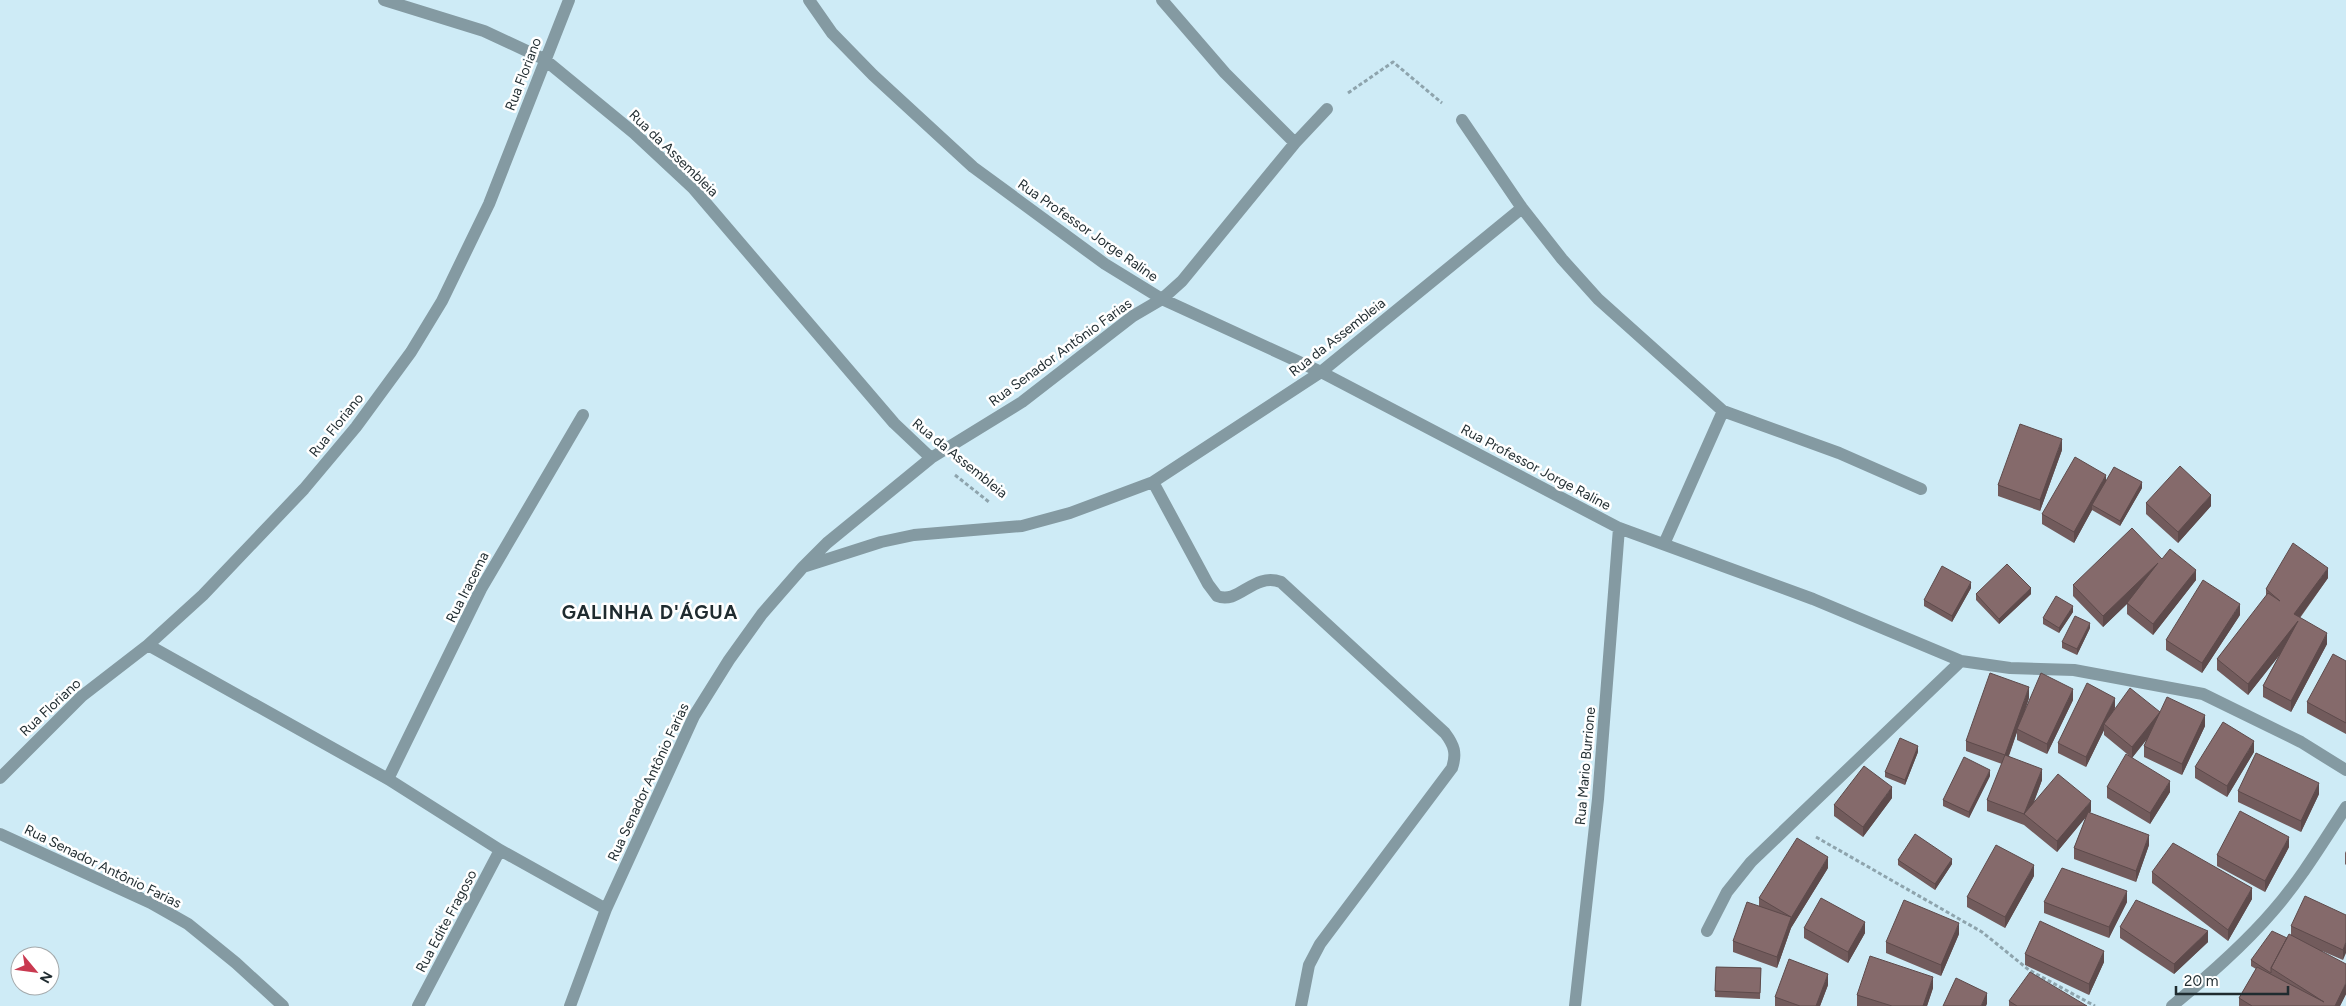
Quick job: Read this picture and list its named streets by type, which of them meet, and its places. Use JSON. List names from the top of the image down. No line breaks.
{"streets":{"street":["Rua Floriano","Rua da Assembleia","Rua Professor Jorge Raline","Rua Senador Antônio Farias","Rua Iracema","Rua Mario Burrione","Rua Edite Fragoso"]},"crossings":[["Rua Floriano","Rua da Assembleia"],["Rua da Assembleia","Rua Professor Jorge Raline"],["Rua da Assembleia","Rua Senador Antônio Farias"],["Rua Professor Jorge Raline","Rua Senador Antônio Farias"],["Rua Professor Jorge Raline","Rua Mario Burrione"]],"districts":["GALINHA D'ÁGUA"],"scale_bar":"20 m","north":"bottom right"}
